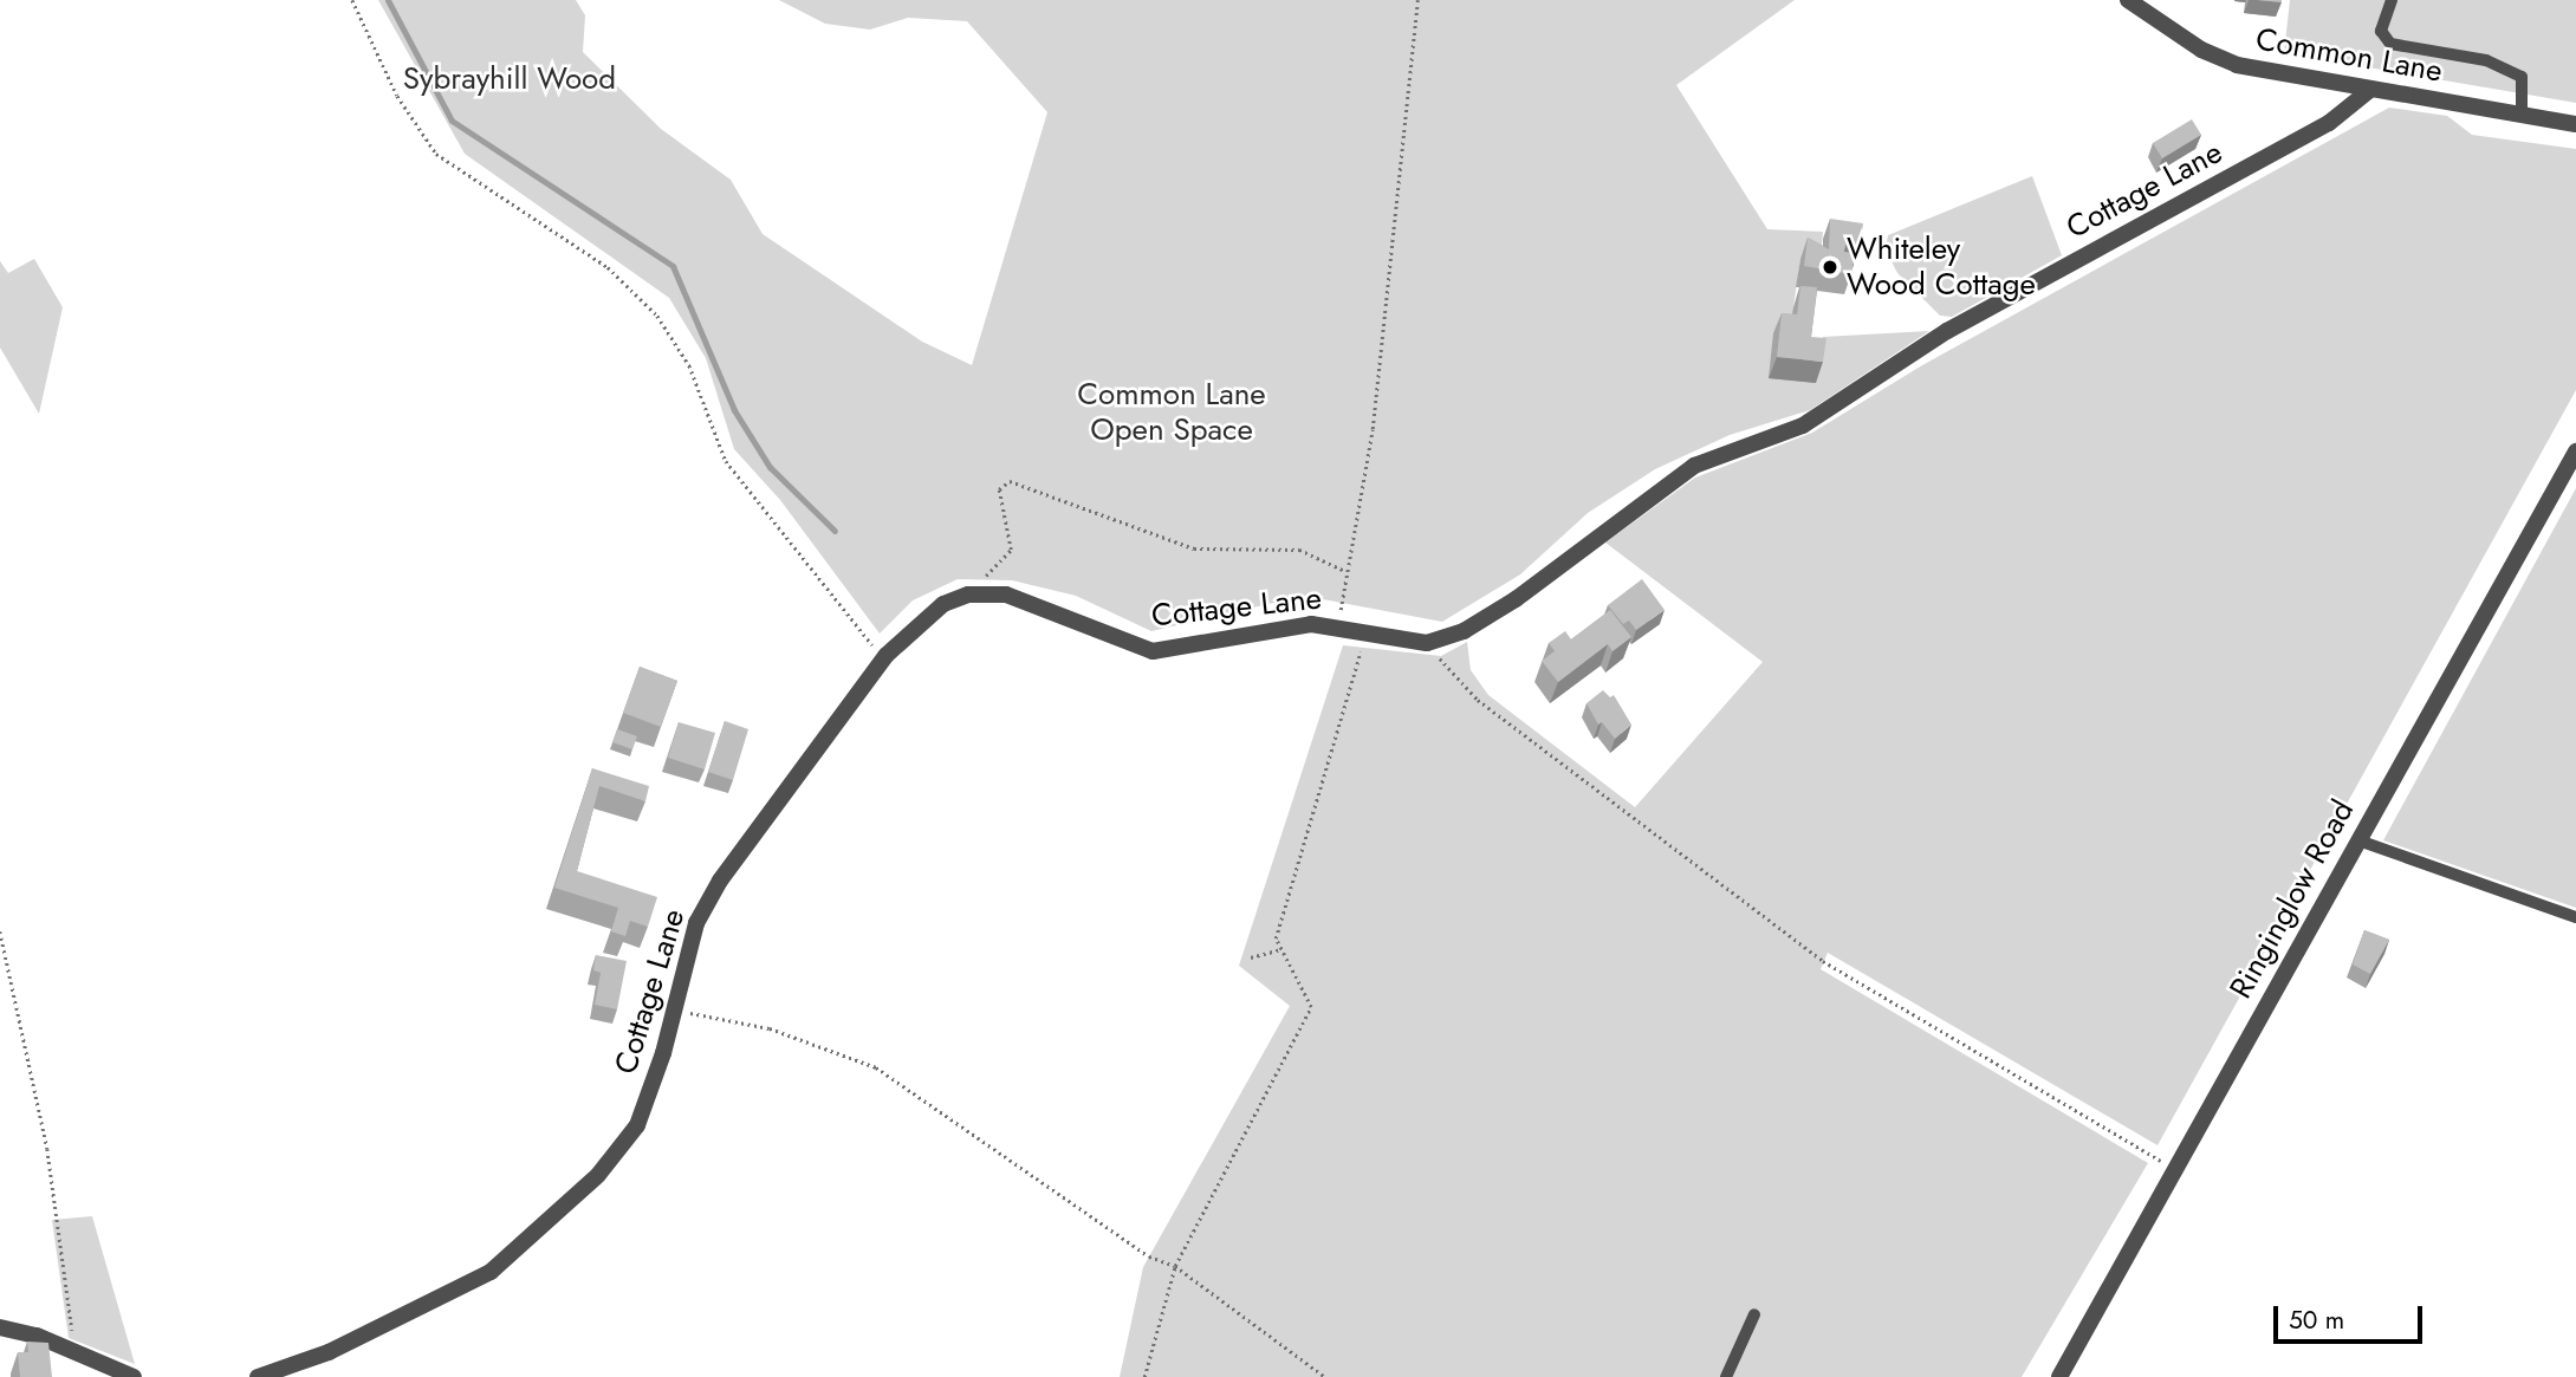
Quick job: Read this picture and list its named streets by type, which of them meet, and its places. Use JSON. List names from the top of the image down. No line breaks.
{"streets":{"street":["Common Lane","Cottage Lane","Ringinglow Road"]},"crossings":[["Common Lane","Cottage Lane"]],"parks":["Sybrayhill Wood","Common Lane Open Space"],"places":["Whiteley Wood Cottage"],"scale_bar":"50 m"}
